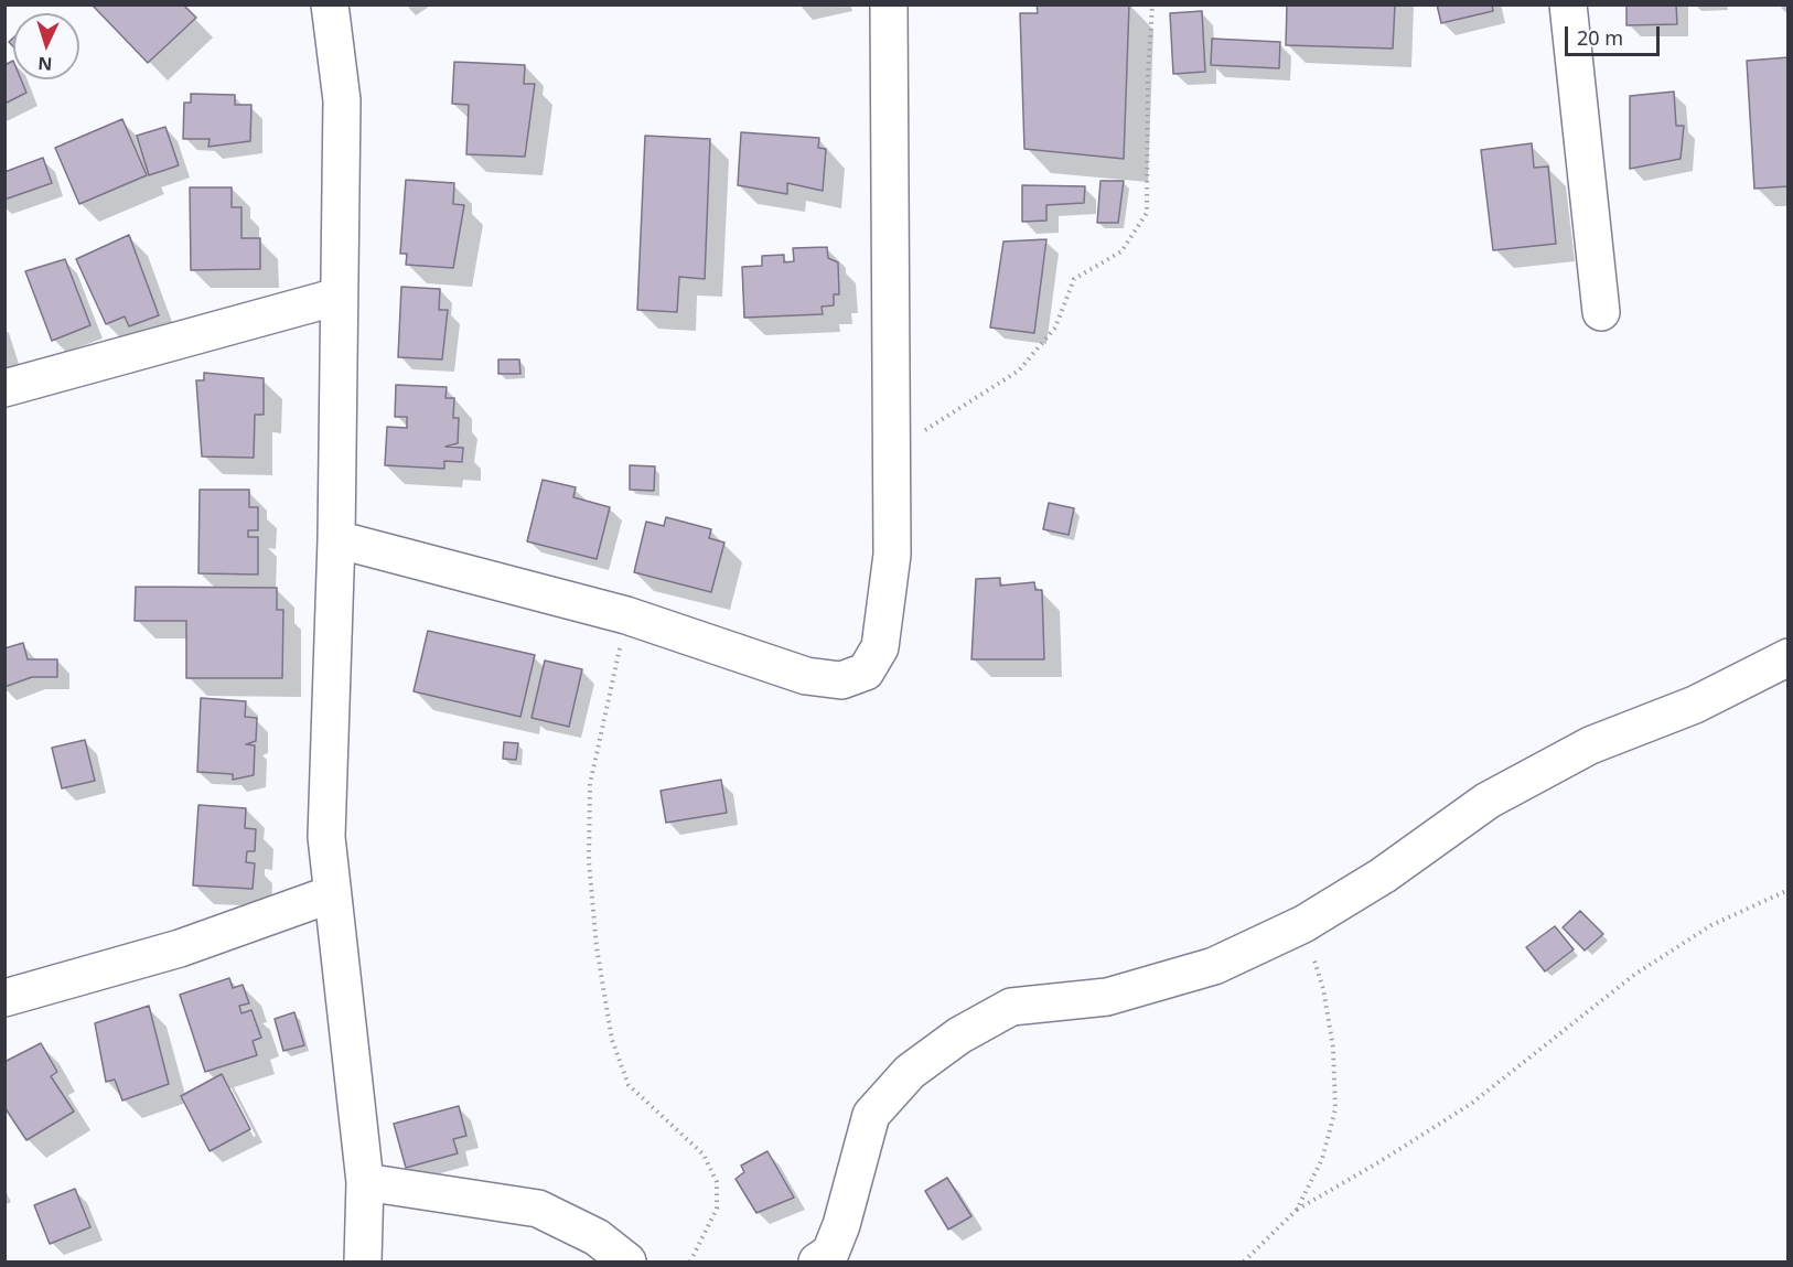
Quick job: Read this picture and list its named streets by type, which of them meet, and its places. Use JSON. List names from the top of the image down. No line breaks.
{"scale_bar":"20 m","north":"bottom"}
